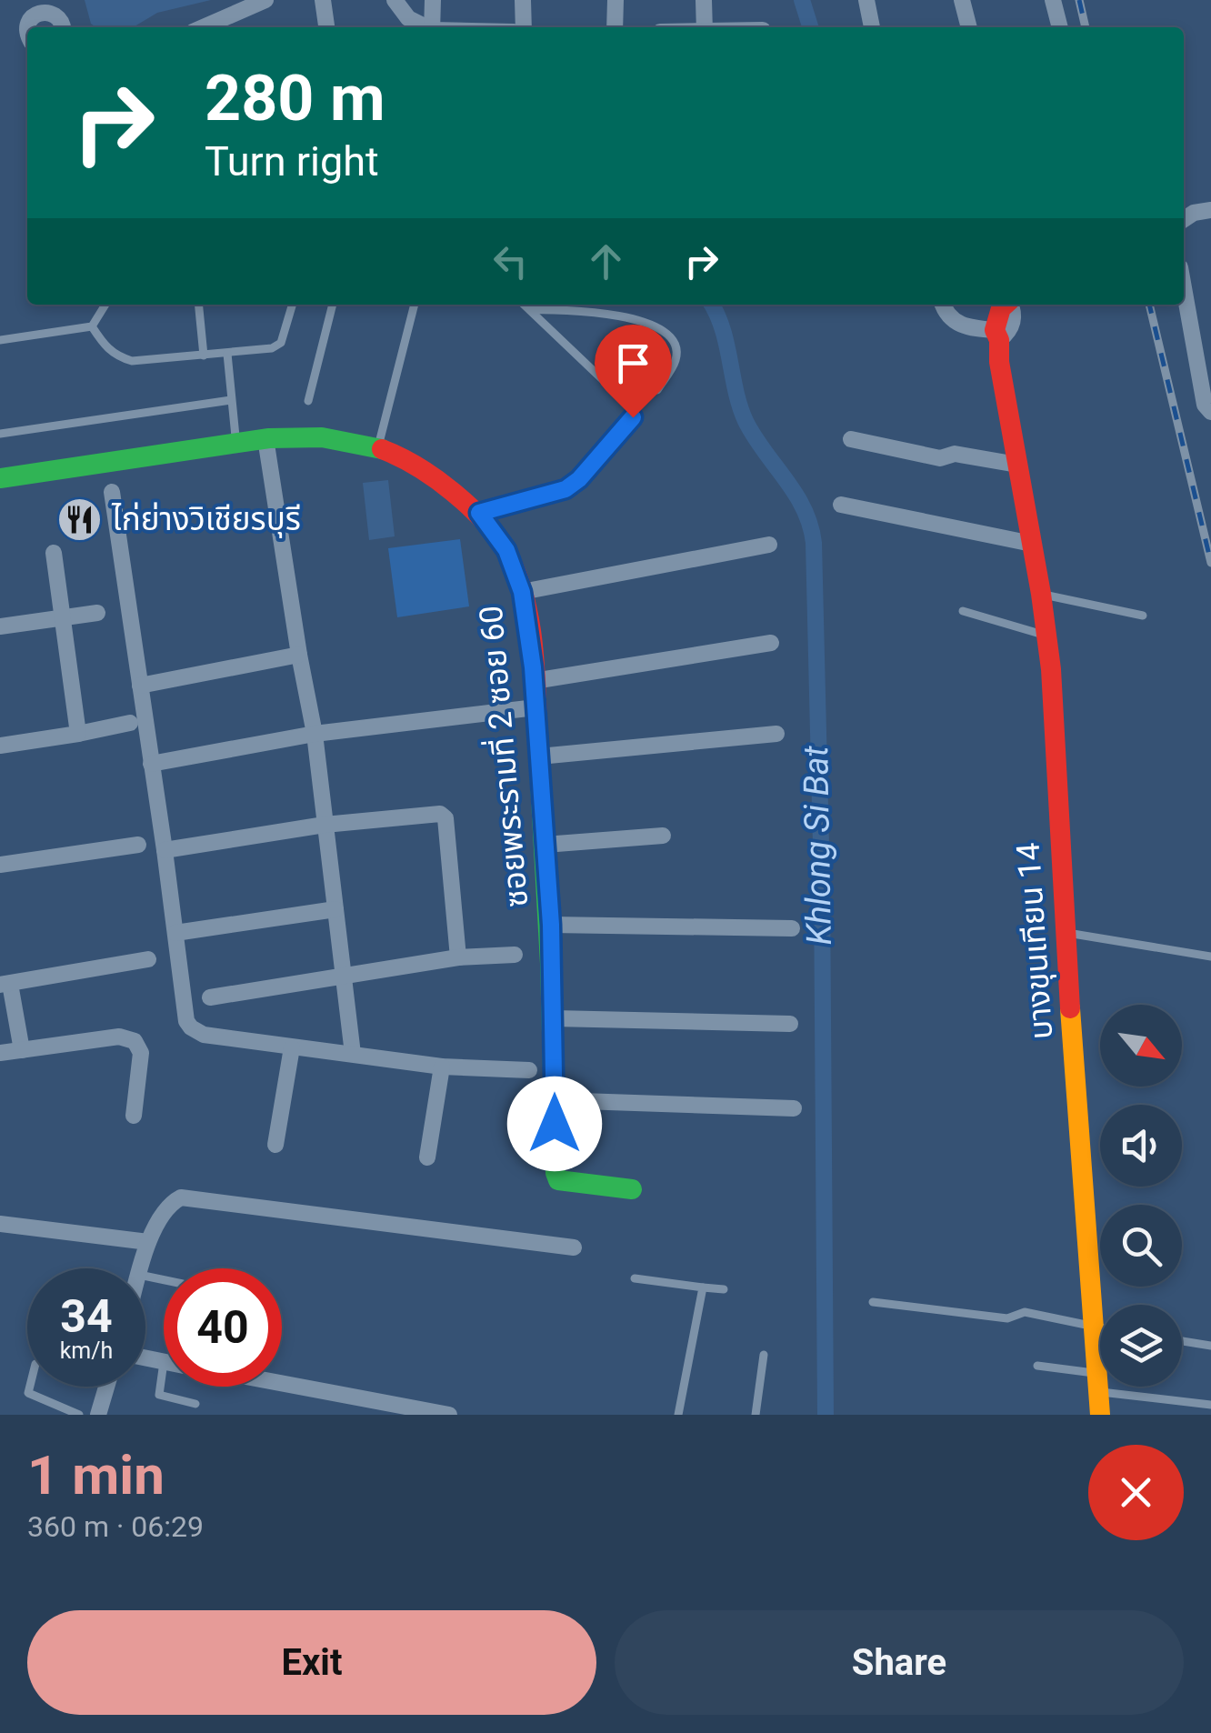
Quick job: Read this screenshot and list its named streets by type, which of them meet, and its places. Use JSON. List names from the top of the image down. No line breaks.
{"streets":{"street":["ซอยพระรามที่ 2 ซอย 60","บางขุนเทียน 14"]},"water":["Khlong Si Bat"],"places":{"restaurant":["ไก่ย่างวิเชียรบุรี"]},"north":"bottom right","page":{"turn":["280 m","Turn right"],"speed":"34 km/h","limit":"40","heading":["1 min","360 m · 06:29"],"buttons":["Exit","Share"]}}
